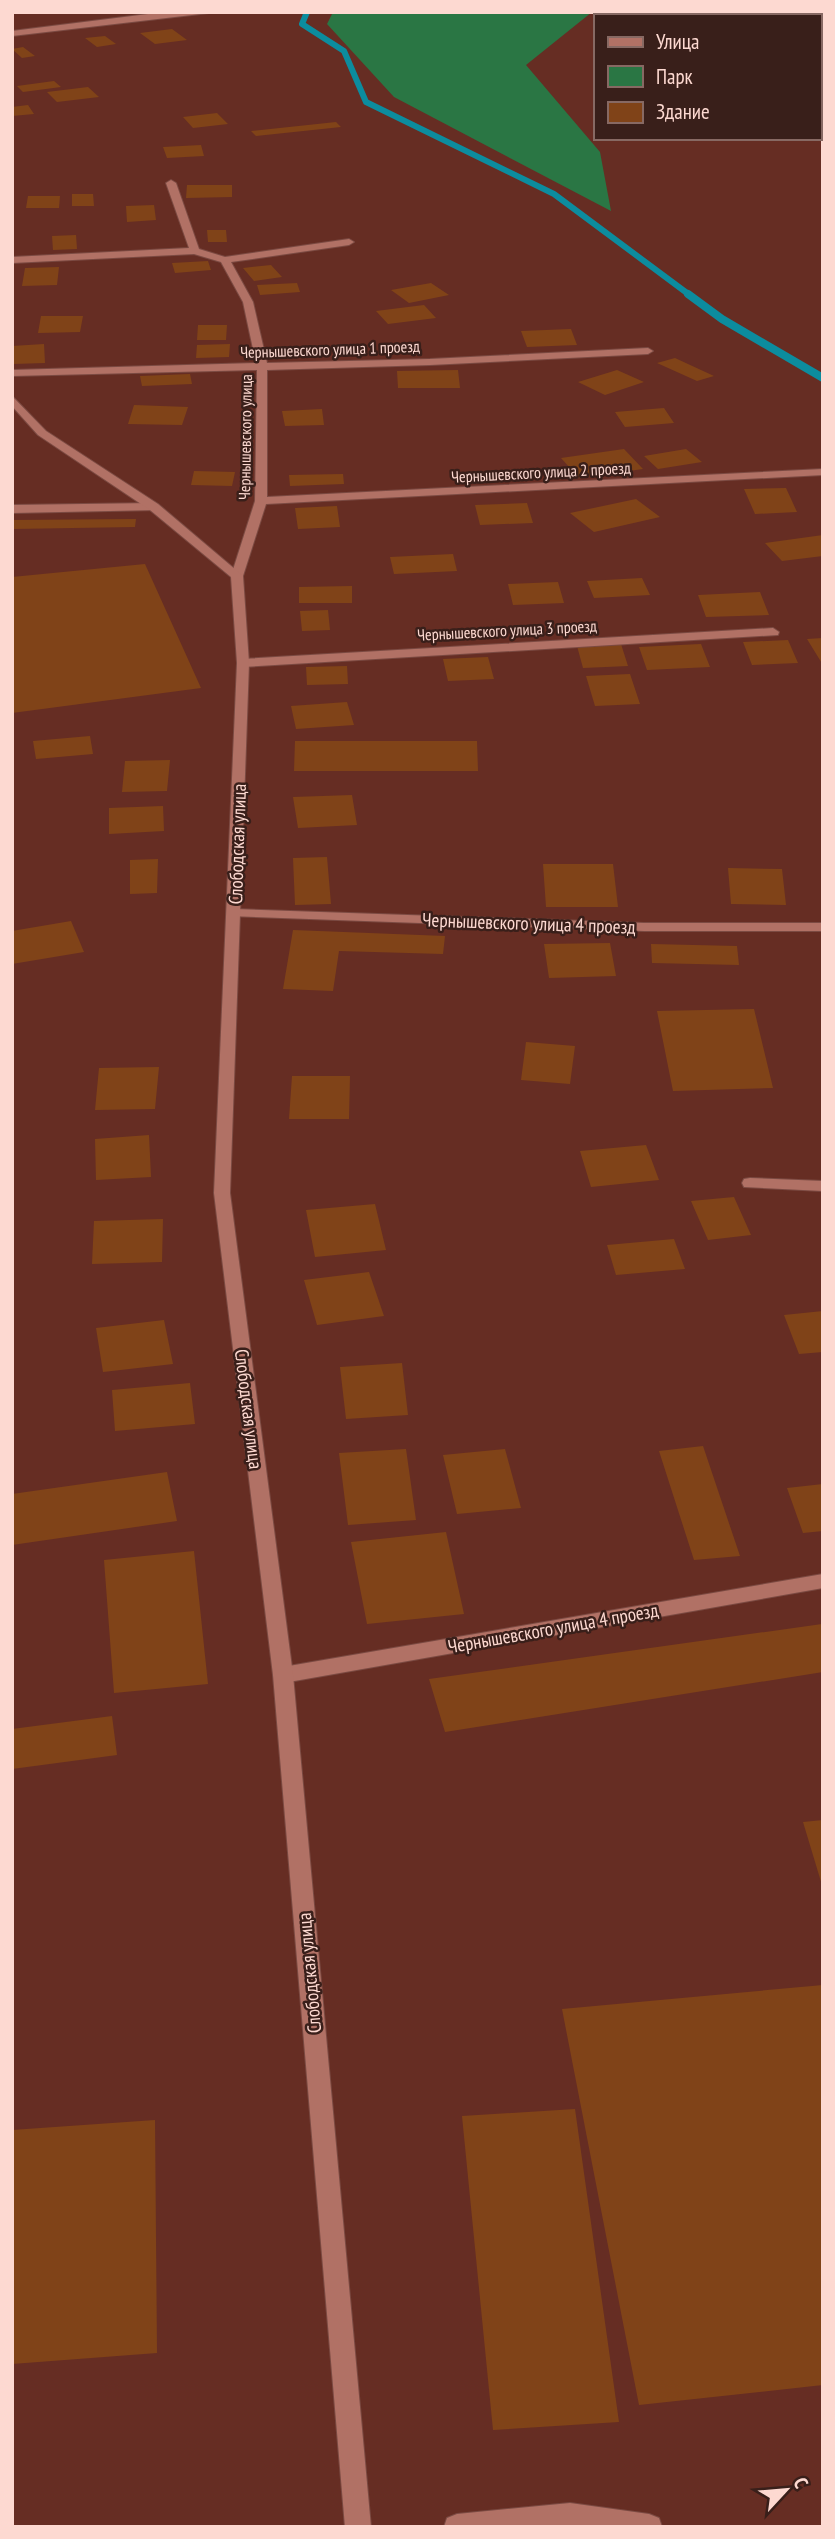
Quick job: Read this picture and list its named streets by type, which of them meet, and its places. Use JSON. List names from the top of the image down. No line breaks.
{"streets":{"street":["Чернышевского улица 1 проезд","Чернышевского улица","Чернышевского улица 2 проезд","Чернышевского улица 3 проезд","Слободская улица","Чернышевского улица 4 проезд"]},"crossings":[["Чернышевского улица 1 проезд","Чернышевского улица"],["Чернышевского улица","Чернышевского улица 2 проезд"],["Чернышевского улица","Слободская улица"],["Чернышевского улица 3 проезд","Слободская улица"],["Слободская улица","Чернышевского улица 4 проезд"]],"legend":["Улица","Парк","Здание"],"north":"top right"}
